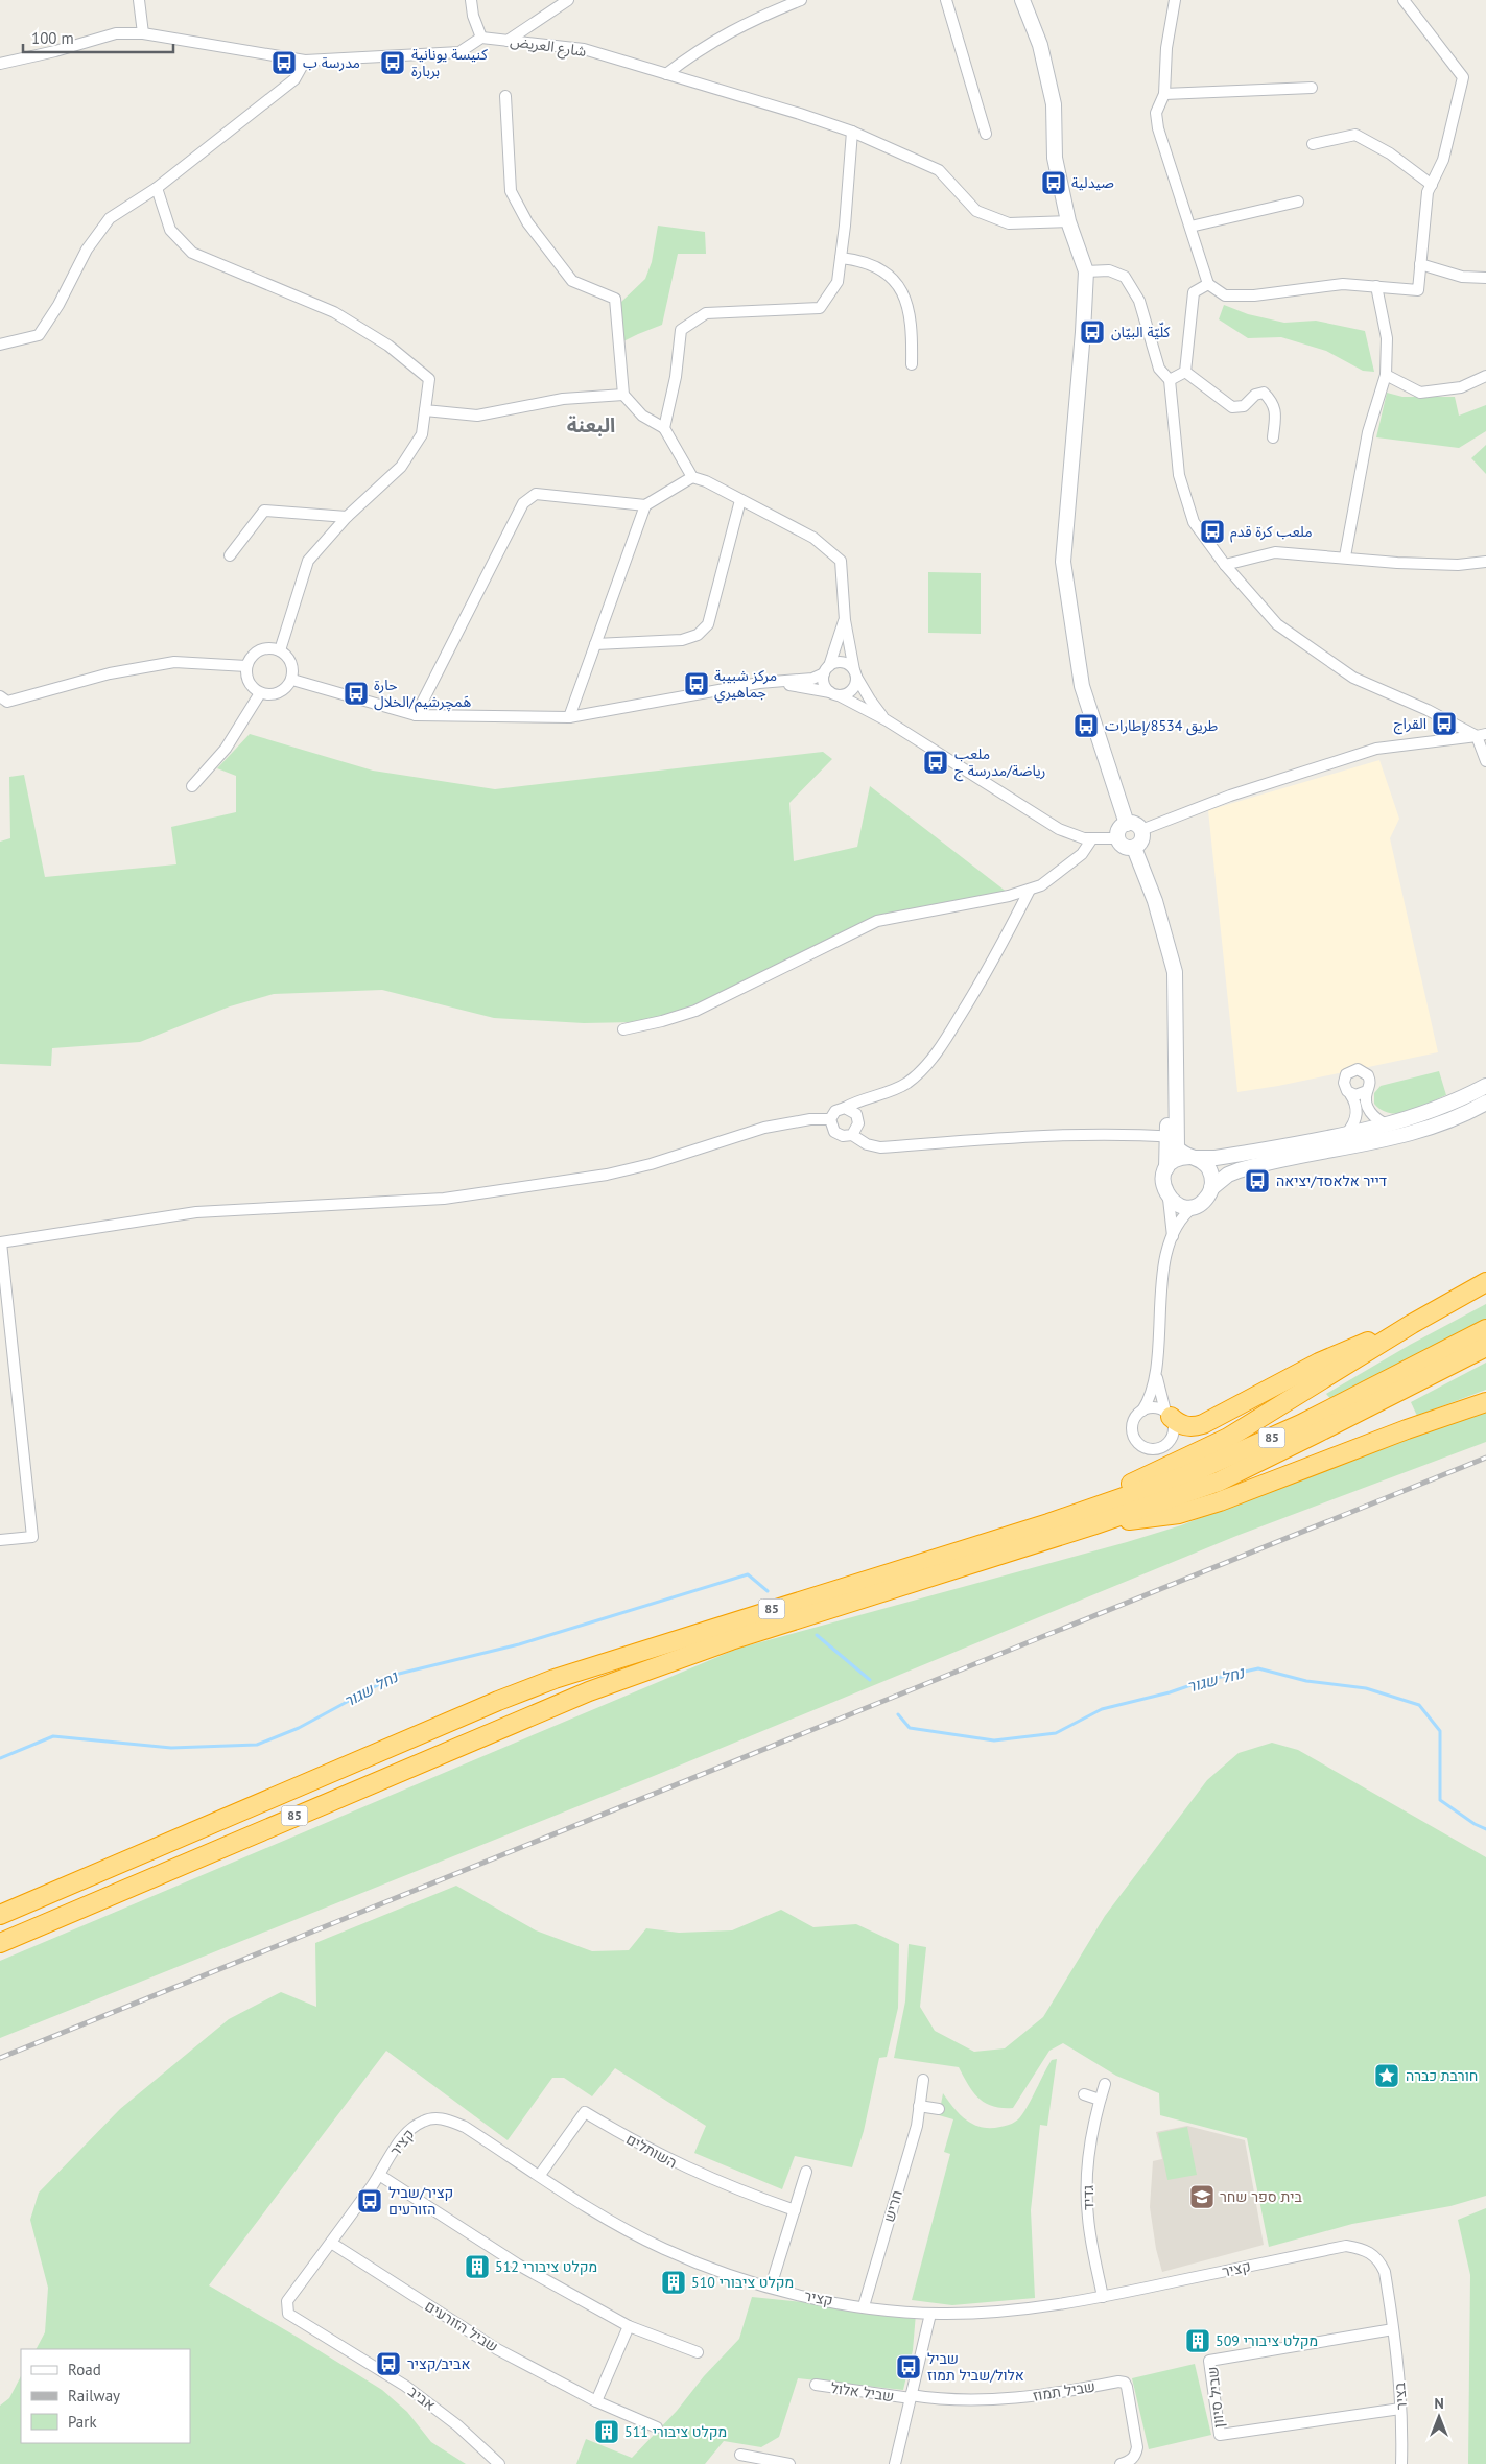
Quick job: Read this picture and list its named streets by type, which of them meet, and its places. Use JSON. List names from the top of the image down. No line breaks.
{"streets":{"highway":["85"],"street":["شارع العريض","קציר","השותלים","גדיד","חריש","שביל הזורעים","שביל תמוז","שביל אלול","בציר","שביל סיוון","אביב"]},"crossings":[["קציר","השותלים"],["קציר","גדיד"],["קציר","חריש"],["קציר","שביל הזורעים"],["קציר","שביל אלול"],["קציר","בציר"],["קציר","שביל סיוון"],["קציר","אביב"],["שביל תמוז","שביל אלול"],["בציר","שביל סיוון"]],"districts":["البعنة"],"water":["נחל שגור"],"places":{"bus stop":["مدرسة ب","كنيسة يونانية بربارة","صيدلية","كلّيّة البيّان","ملعب كرة قدم","مركز شبيبة جماهيري","حارة هَمچرشيم/الخلال","القراج","طريق 8534/إطارات","ملعب رياضة/مدرسة ج","דייר אלאסד/יציאה","קציר/שביל הזורעים","אביב/קציר","שביל אלול/שביל תמוז"],"place":["חורבת כברה"],"school or university":["בית ספר שחר"],"building":["מקלט ציבורי 512","מקלט ציבורי 510","מקלט ציבורי 509","מקלט ציבורי 511"]},"legend":["Road","Railway","Park"],"scale_bar":"100 m","north":"top"}
